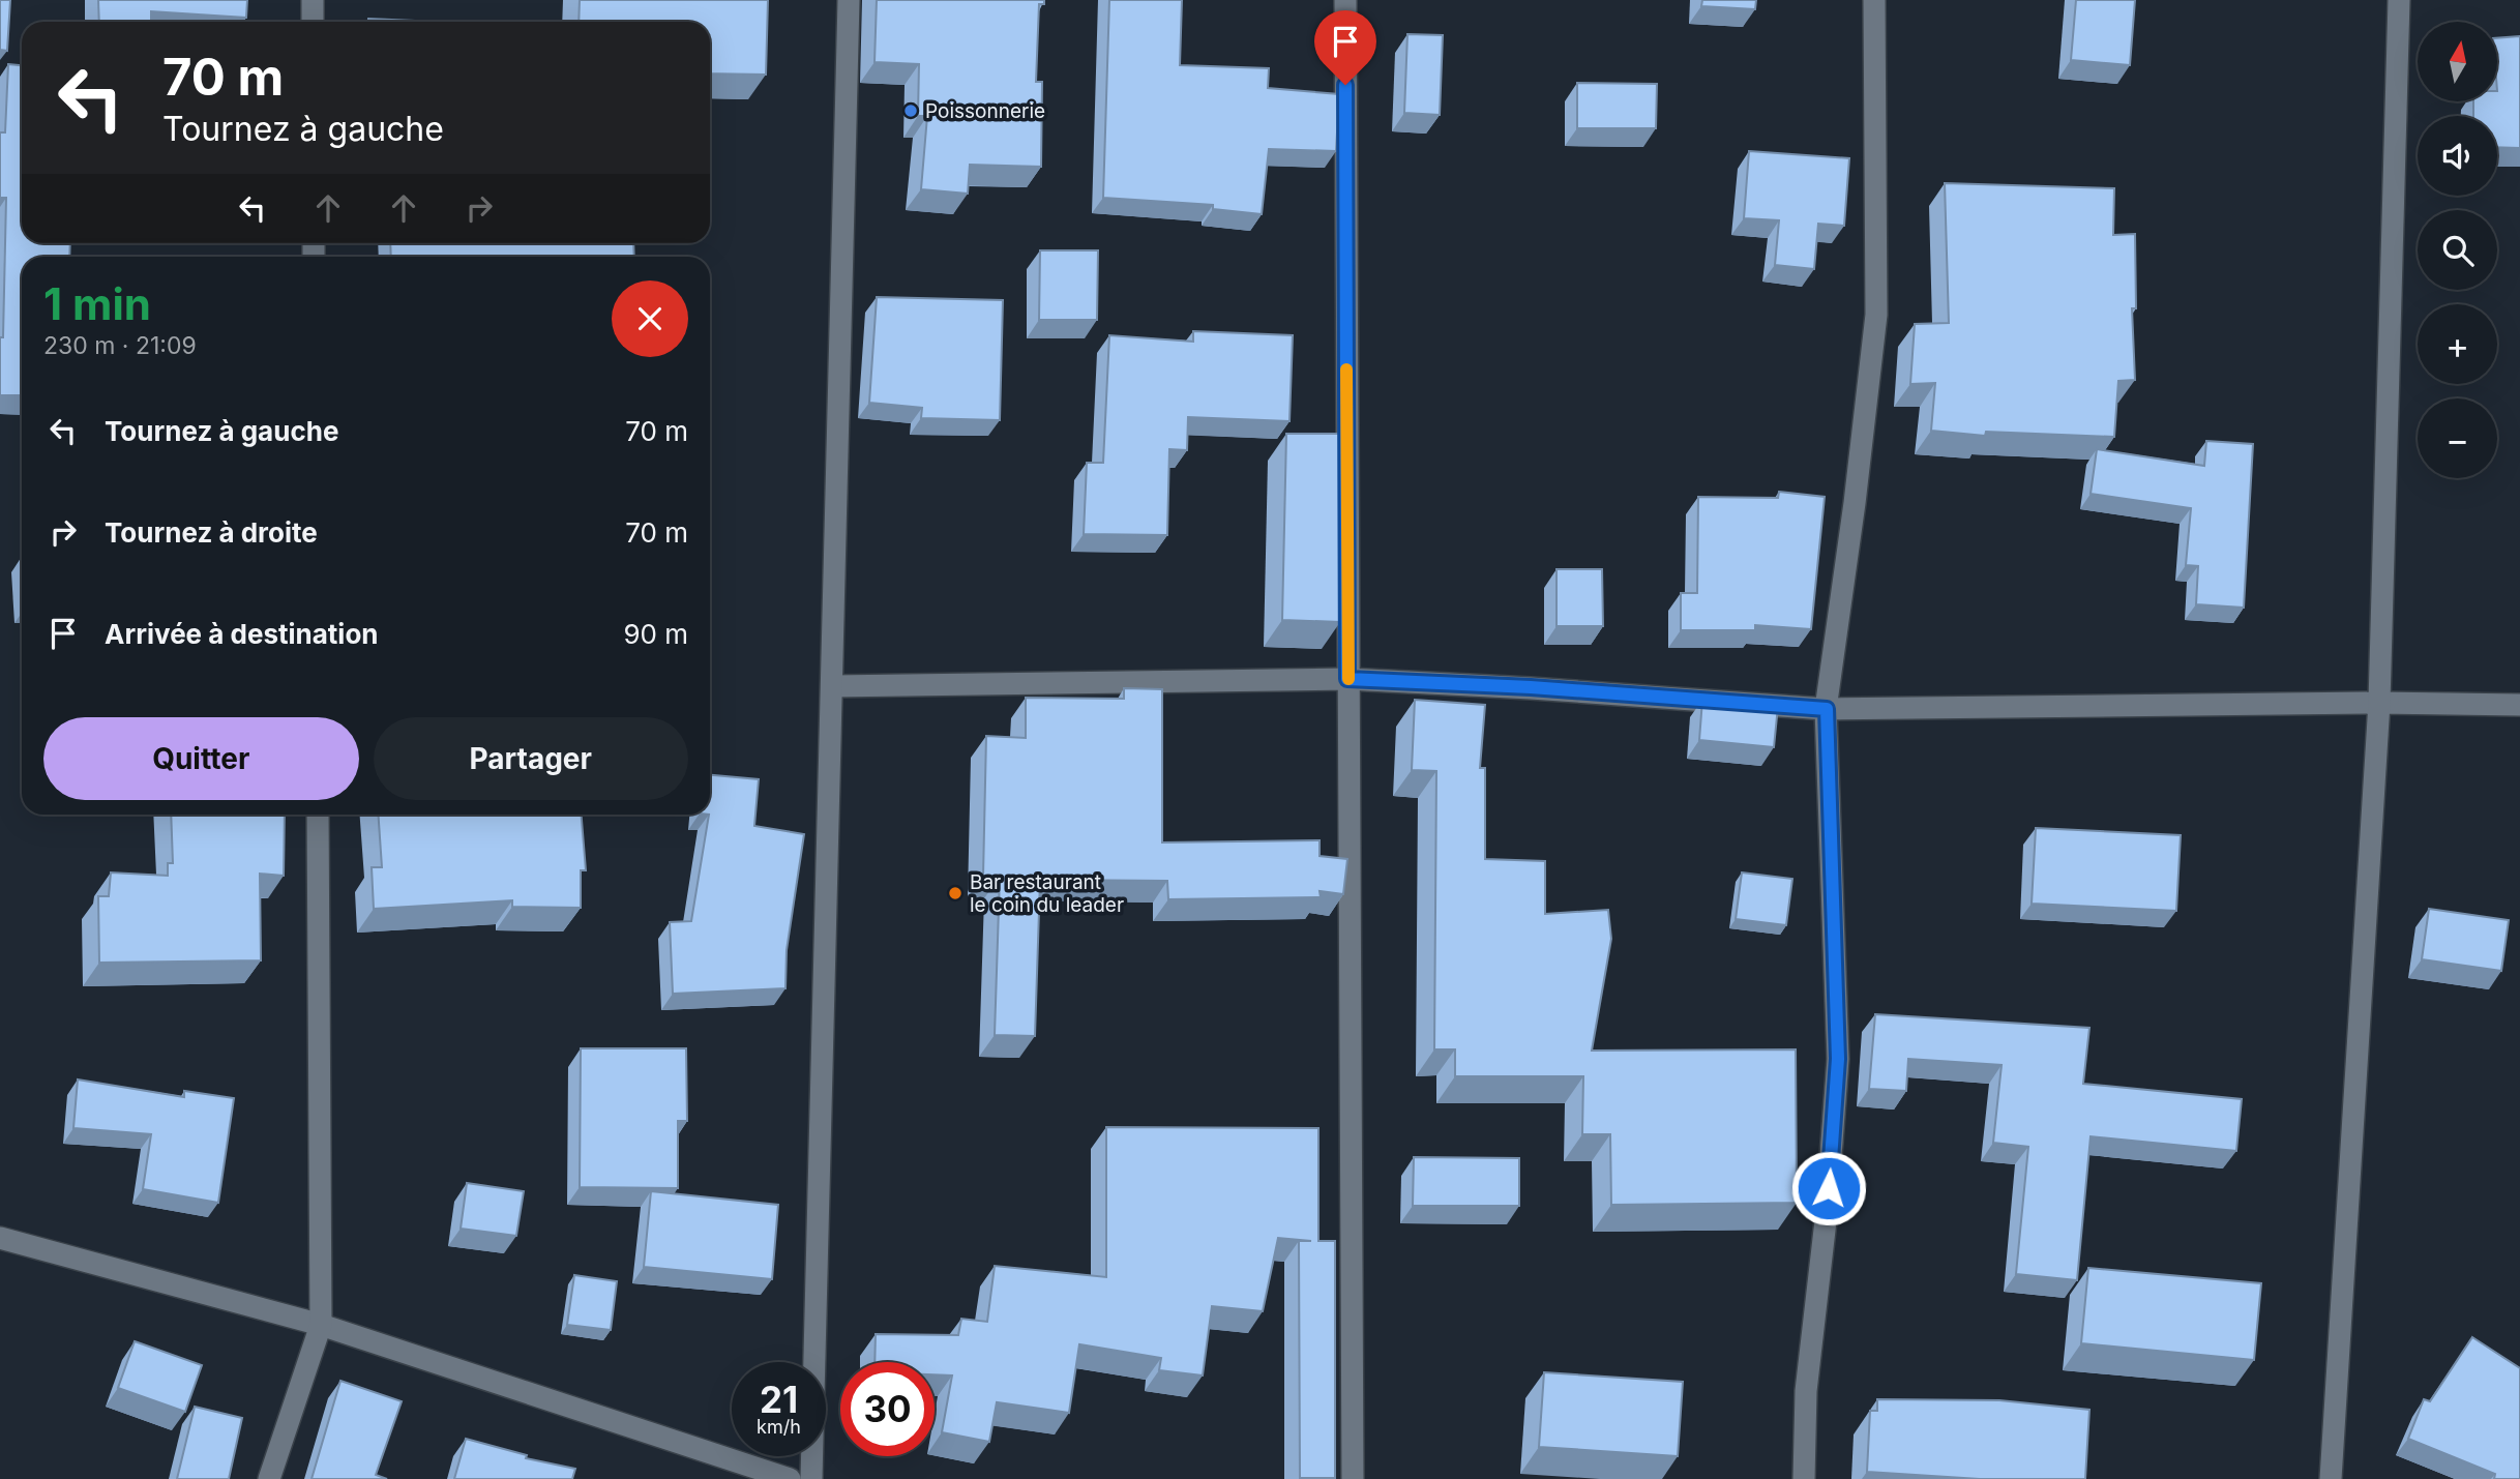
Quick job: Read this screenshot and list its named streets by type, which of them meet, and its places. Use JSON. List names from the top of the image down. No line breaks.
{"places":["Poissonnerie","Bar restaurant le coin du leader"],"north":"top","page":{"map_buttons":["+","−"],"turn":["70 m","Tournez à gauche"],"heading":["1 min","230 m · 21:09"],"list":[{"name":"Tournez à gauche","value":"70 m"},{"name":"Tournez à droite","value":"70 m"},{"name":"Arrivée à destination","value":"90 m"}],"buttons":["Quitter","Partager"],"speed":"21 km/h","limit":"30"}}
